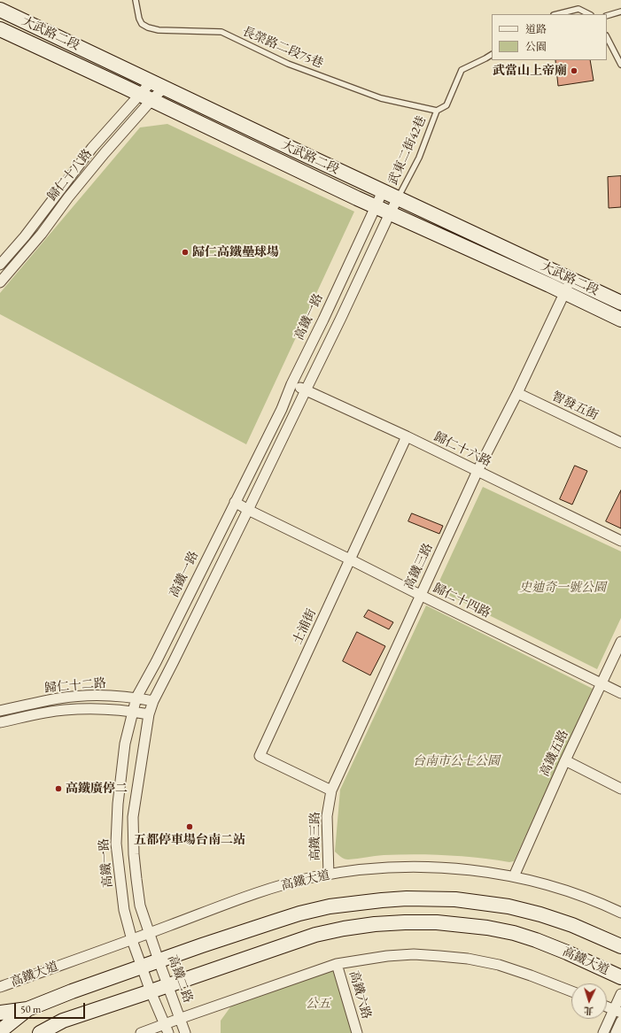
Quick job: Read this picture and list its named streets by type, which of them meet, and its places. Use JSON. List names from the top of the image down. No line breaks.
{"streets":{"street":["大武路二段","歸仁十八路","高鐵一路","智發五街","歸仁十六路","高鐵三路","歸仁十四路","土浦街","歸仁十二路","高鐵五路","高鐵大道","高鐵二路","高鐵六路"],"lane":["長榮路二段75巷","武東二街42巷"]},"crossings":[["大武路二段","武東二街42巷"],["大武路二段","歸仁十八路"],["大武路二段","高鐵一路"],["大武路二段","高鐵三路"],["長榮路二段75巷","武東二街42巷"],["高鐵一路","歸仁十六路"],["高鐵一路","歸仁十四路"],["高鐵一路","歸仁十二路"],["高鐵一路","高鐵大道"],["智發五街","高鐵三路"],["歸仁十六路","高鐵三路"],["歸仁十六路","土浦街"],["高鐵三路","歸仁十四路"],["高鐵三路","土浦街"],["高鐵三路","高鐵大道"],["歸仁十四路","土浦街"],["歸仁十四路","高鐵五路"],["高鐵五路","高鐵大道"],["高鐵大道","高鐵二路"]],"parks":["史迪奇一號公園","台南市公七公園","公五"],"places":["武當山上帝廟","歸仁高鐵壘球場","高鐵廣停二","五都停車場台南二站"],"legend":["道路","公園"],"scale_bar":"50 m","north":"bottom"}
